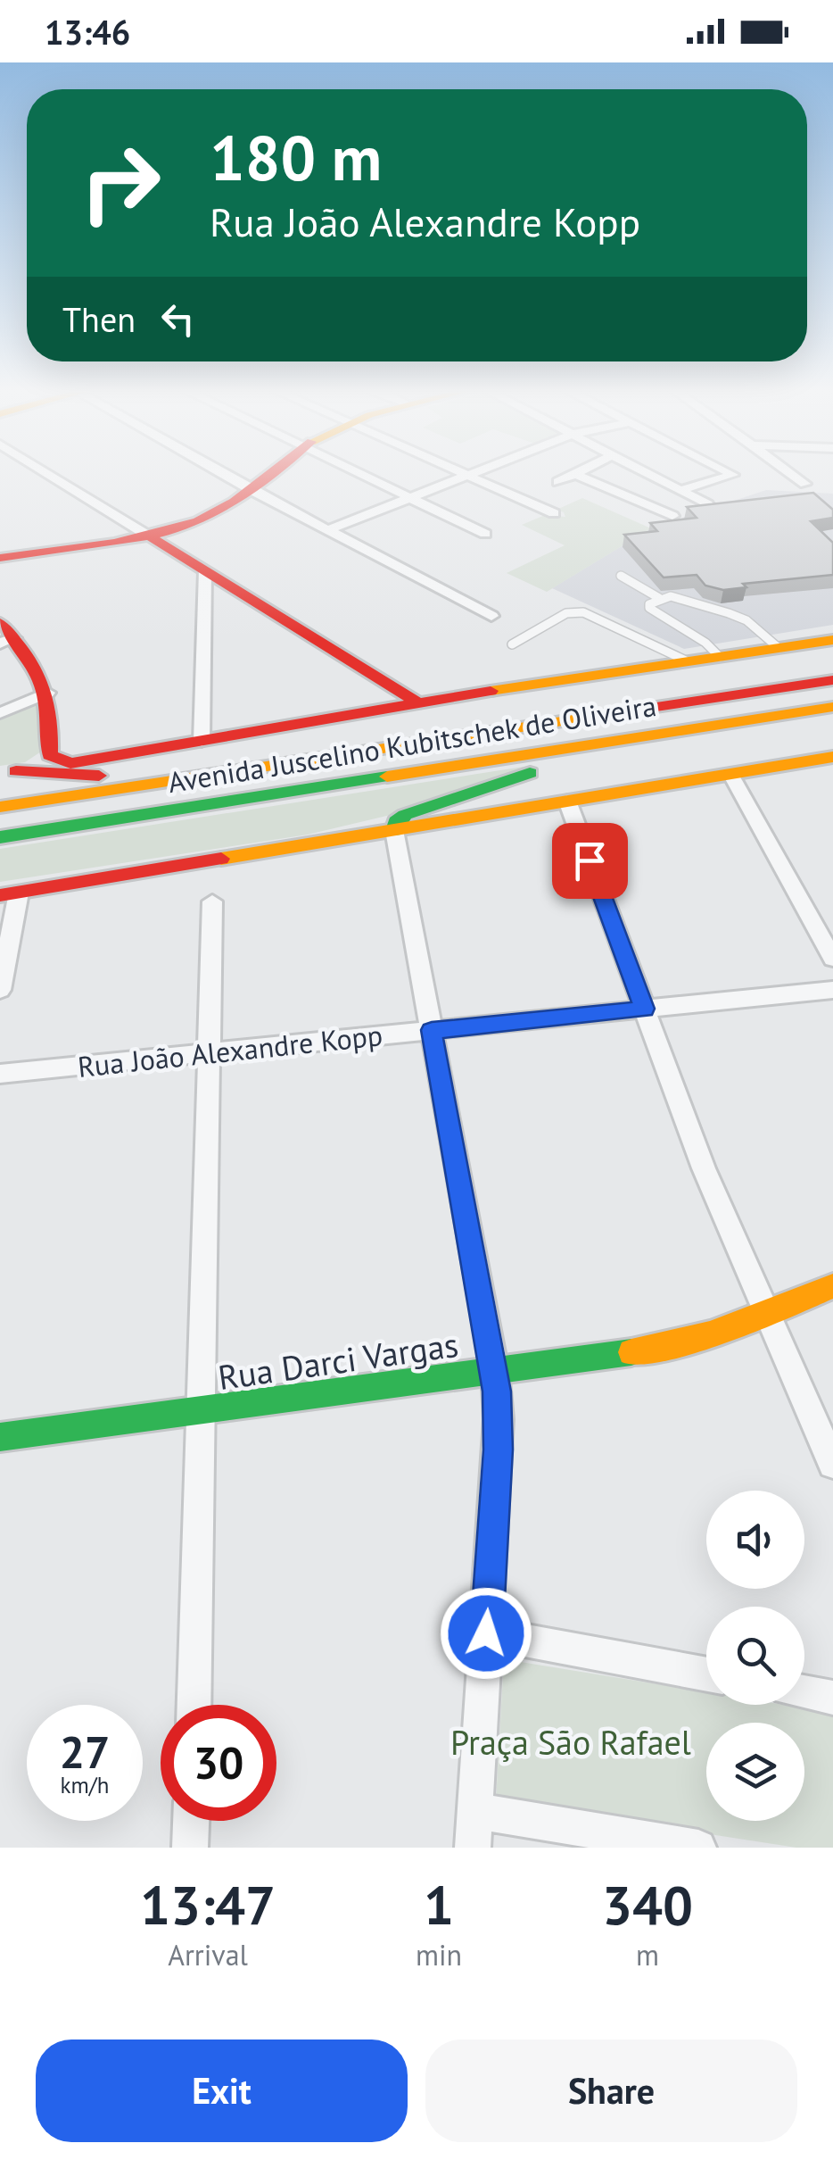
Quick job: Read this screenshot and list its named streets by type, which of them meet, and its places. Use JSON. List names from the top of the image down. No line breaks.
{"streets":{"main road":["Avenida Juscelino Kubitschek de Oliveira","Rua Darci Vargas"],"street":["Rua João Alexandre Kopp"]},"parks":["Praça São Rafael"],"page":{"status":"13:46","turn":["180 m","Rua João Alexandre Kopp"],"then":"Then","speed":"27 km/h","limit":"30","eta":["13:47","Arrival","1","min","340","m"],"buttons":["Exit","Share"]}}
